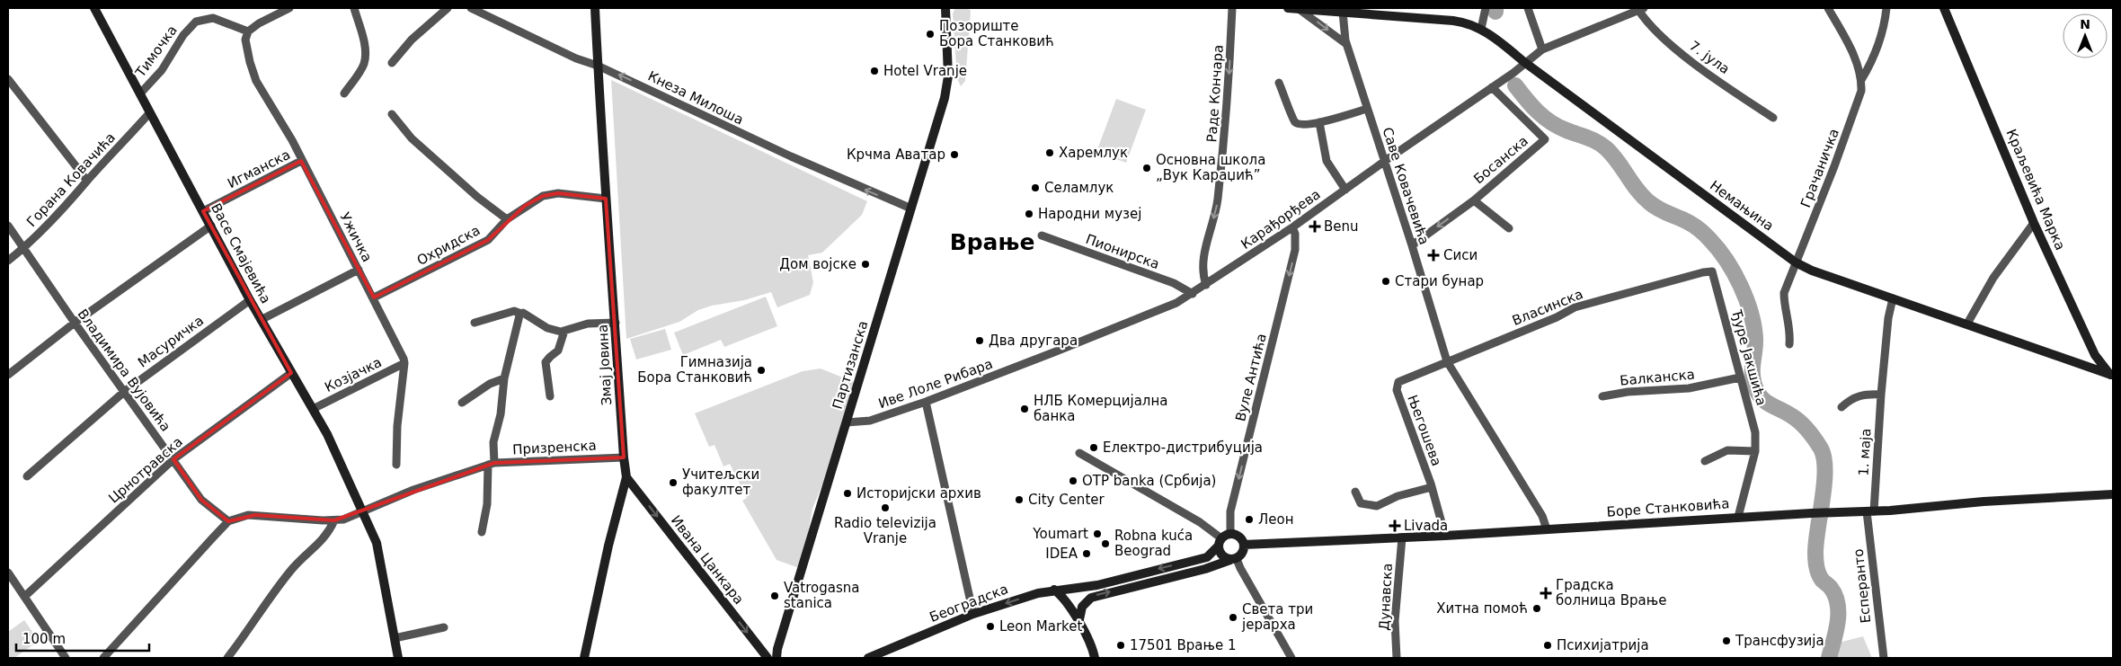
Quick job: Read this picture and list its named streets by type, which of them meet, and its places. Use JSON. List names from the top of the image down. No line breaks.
{"streets":{"street":["Тимочка","7. јула","Раде Кончара","Кнеза Милоша","Босанска","Грачаничка","Игманска","Горана Ковачића","Саве Ковачевића","Краљевића Марка","Немањина","Карађорђева","Ужичка","Охридска","Пионирска","Васе Смајевића","Власинска","Масуричка","Ђуре Јакшића","Змај Јовина","Партизанска","Владимира Вујовића","Козјачка","Вуле Антића","Балканска","Иве Лоле Рибара","Његошева","Призренска","1. маја","Црнотравска","Боре Станковића","Ивана Цанкара","Есперанто","Дунавска","Београдска"]},"crossings":[["Тимочка","Ужичка"],["Тимочка","Васе Смајевића"],["7. јула","Карађорђева"],["Раде Кончара","Карађорђева"],["Кнеза Милоша","Змај Јовина"],["Кнеза Милоша","Партизанска"],["Босанска","Саве Ковачевића"],["Босанска","Карађорђева"],["Грачаничка","Немањина"],["Игманска","Ужичка"],["Игманска","Васе Смајевића"],["Горана Ковачића","Васе Смајевића"],["Горана Ковачића","Владимира Вујовића"],["Саве Ковачевића","Карађорђева"],["Саве Ковачевића","Власинска"],["Саве Ковачевића","Његошева"],["Саве Ковачевића","Боре Станковића"],["Краљевића Марка","Немањина"],["Немањина","Карађорђева"],["Немањина","1. маја"],["Карађорђева","Пионирска"],["Карађорђева","Вуле Антића"],["Карађорђева","Иве Лоле Рибара"],["Ужичка","Охридска"],["Ужичка","Козјачка"],["Охридска","Змај Јовина"],["Васе Смајевића","Масуричка"],["Васе Смајевића","Козјачка"],["Васе Смајевића","Призренска"],["Васе Смајевића","Црнотравска"],["Власинска","Ђуре Јакшића"],["Власинска","Његошева"],["Масуричка","Владимира Вујовића"],["Ђуре Јакшића","Балканска"],["Ђуре Јакшића","Боре Станковића"],["Змај Јовина","Призренска"],["Змај Јовина","Ивана Цанкара"],["Партизанска","Иве Лоле Рибара"],["Партизанска","Ивана Цанкара"],["Владимира Вујовића","Призренска"],["Владимира Вујовића","Црнотравска"],["Вуле Антића","Боре Станковића"],["Вуле Антића","Београдска"],["Његошева","Боре Станковића"],["1. маја","Боре Станковића"],["1. маја","Есперанто"],["Боре Станковића","Есперанто"],["Боре Станковића","Дунавска"],["Боре Станковића","Београдска"]],"one_way":["Раде Кончара","Кнеза Милоша","Вуле Антића","Ивана Цанкара"],"districts":["Врање"],"places":{"other":["Позориште Бора Станковић","Hotel Vranje","Харемлук","Крчма Аватар","Основна школа „Вук Караџић”","Селамлук","Народни музеј","Дом војске","Стари бунар","Два другара","Гимназија Бора Станковић","НЛБ Комерцијална банка","Електро-дистрибуција","OTP banka (Србија)","Учитељски факултет","Историјски архив","City Center","Radio televizija Vranje","Леон","Youmart","Robna kuća Beograd","IDEA","Vatrogasna stanica","Хитна помоћ","Света три јерарха","Leon Market","Трансфузија","17501 Врање 1","Психијатрија"],"health":["Benu","Сиси","Livada","Градска болница Врање"]},"scale_bar":"100 m","north":"top"}
